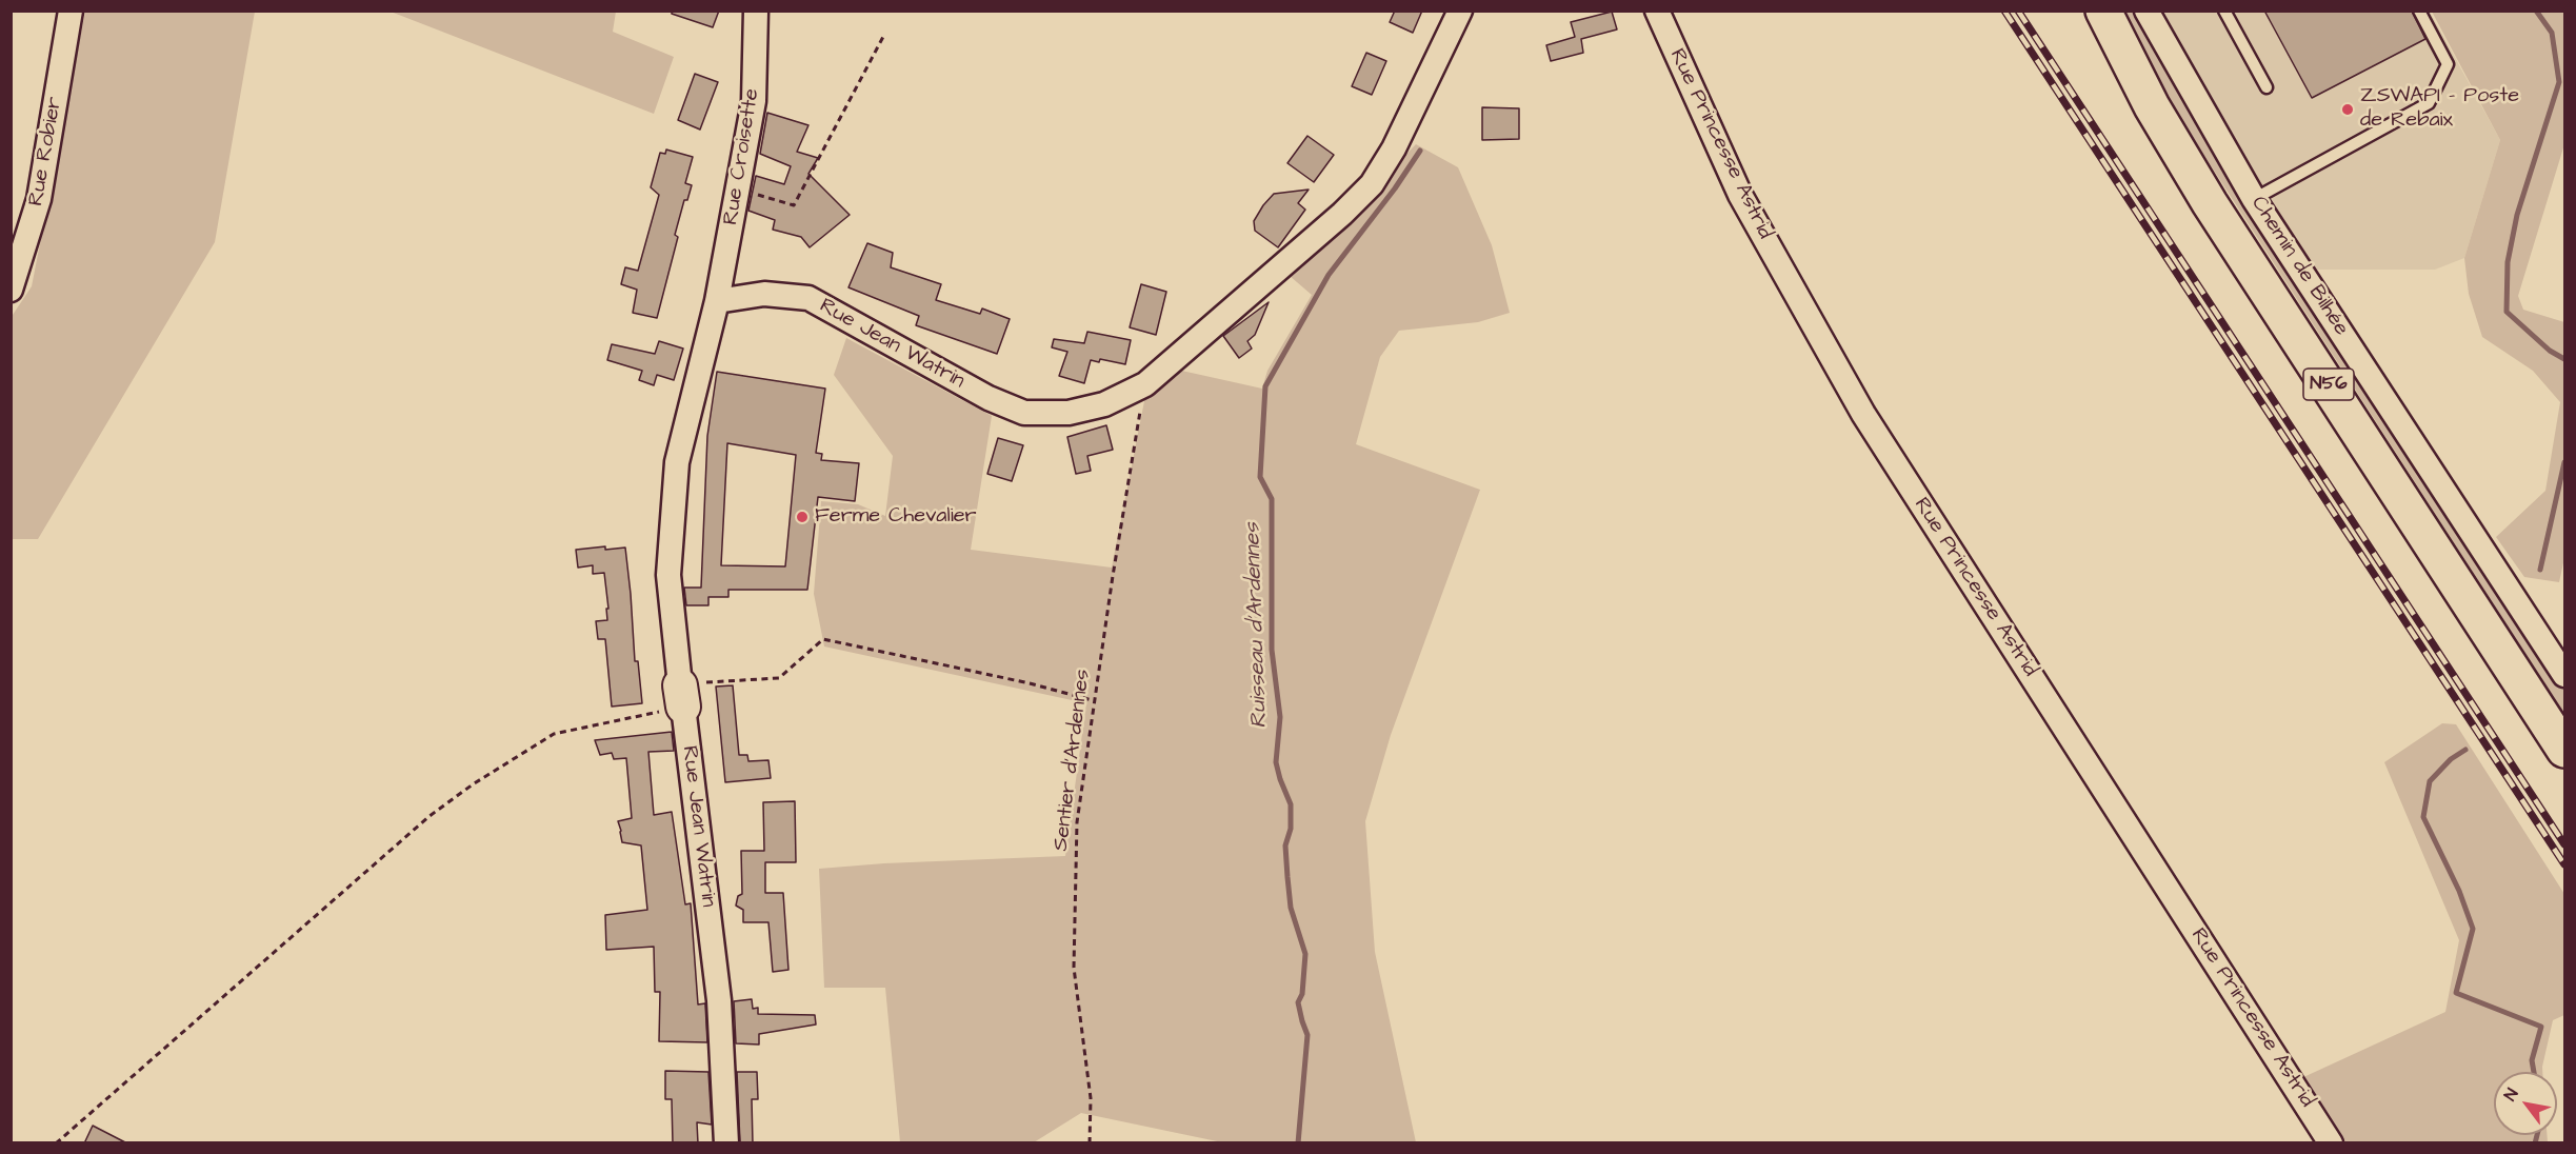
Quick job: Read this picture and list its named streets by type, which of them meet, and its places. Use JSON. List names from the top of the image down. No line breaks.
{"streets":{"highway":["N56"],"street":["Rue Princesse Astrid","Rue Robier","Rue Croisette","Chemin de Bilhée","Rue Jean Watrin"],"path":["Sentier d'Ardennes"]},"crossings":[["Rue Croisette","Rue Jean Watrin"],["Rue Jean Watrin","Sentier d'Ardennes"]],"water":["Ruisseau d'Ardennes"],"places":["ZSWAPI - Poste de Rebaix","Ferme Chevalier"],"north":"top left"}
